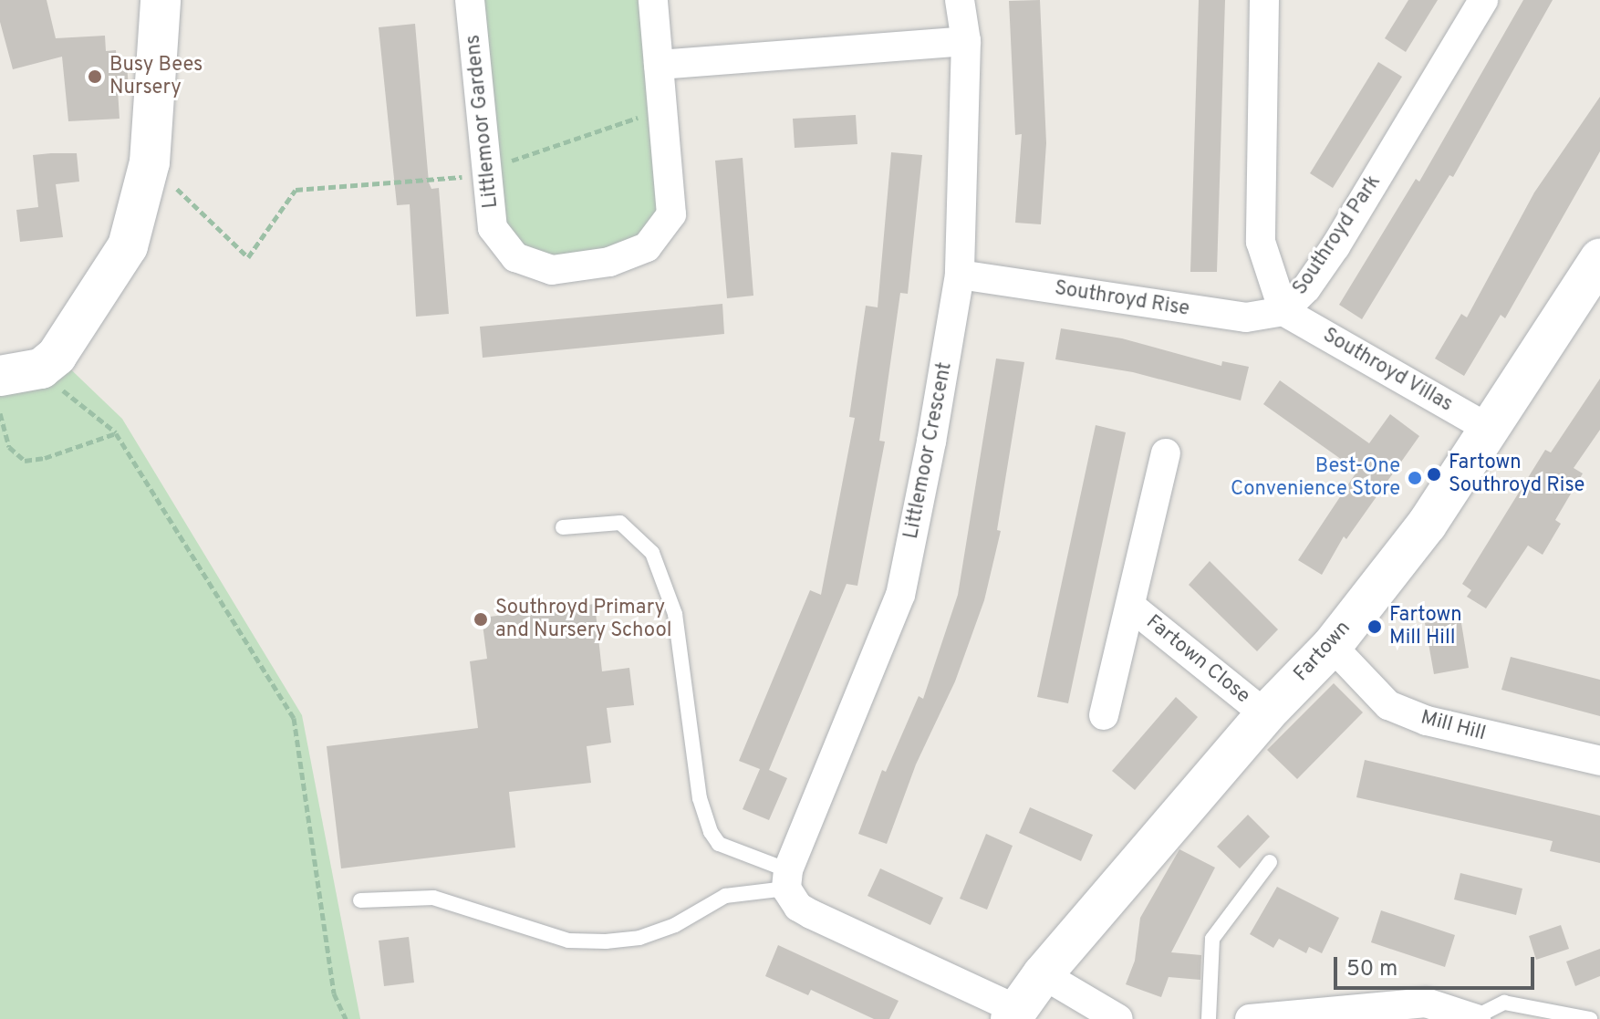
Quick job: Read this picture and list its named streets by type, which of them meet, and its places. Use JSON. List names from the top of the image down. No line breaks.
{"streets":{"street":["Littlemoor Gardens","Southroyd Park","Southroyd Rise","Southroyd Villas","Littlemoor Crescent","Fartown","Fartown Close","Mill Hill"]},"crossings":[["Southroyd Park","Southroyd Rise"],["Southroyd Park","Southroyd Villas"],["Southroyd Rise","Southroyd Villas"],["Southroyd Rise","Littlemoor Crescent"],["Southroyd Villas","Fartown"],["Fartown","Fartown Close"],["Fartown","Mill Hill"]],"places":["Busy Bees Nursery","Fartown Southroyd Rise","Best-One Convenience Store","Southroyd Primary and Nursery School","Fartown Mill Hill"],"scale_bar":"50 m"}
